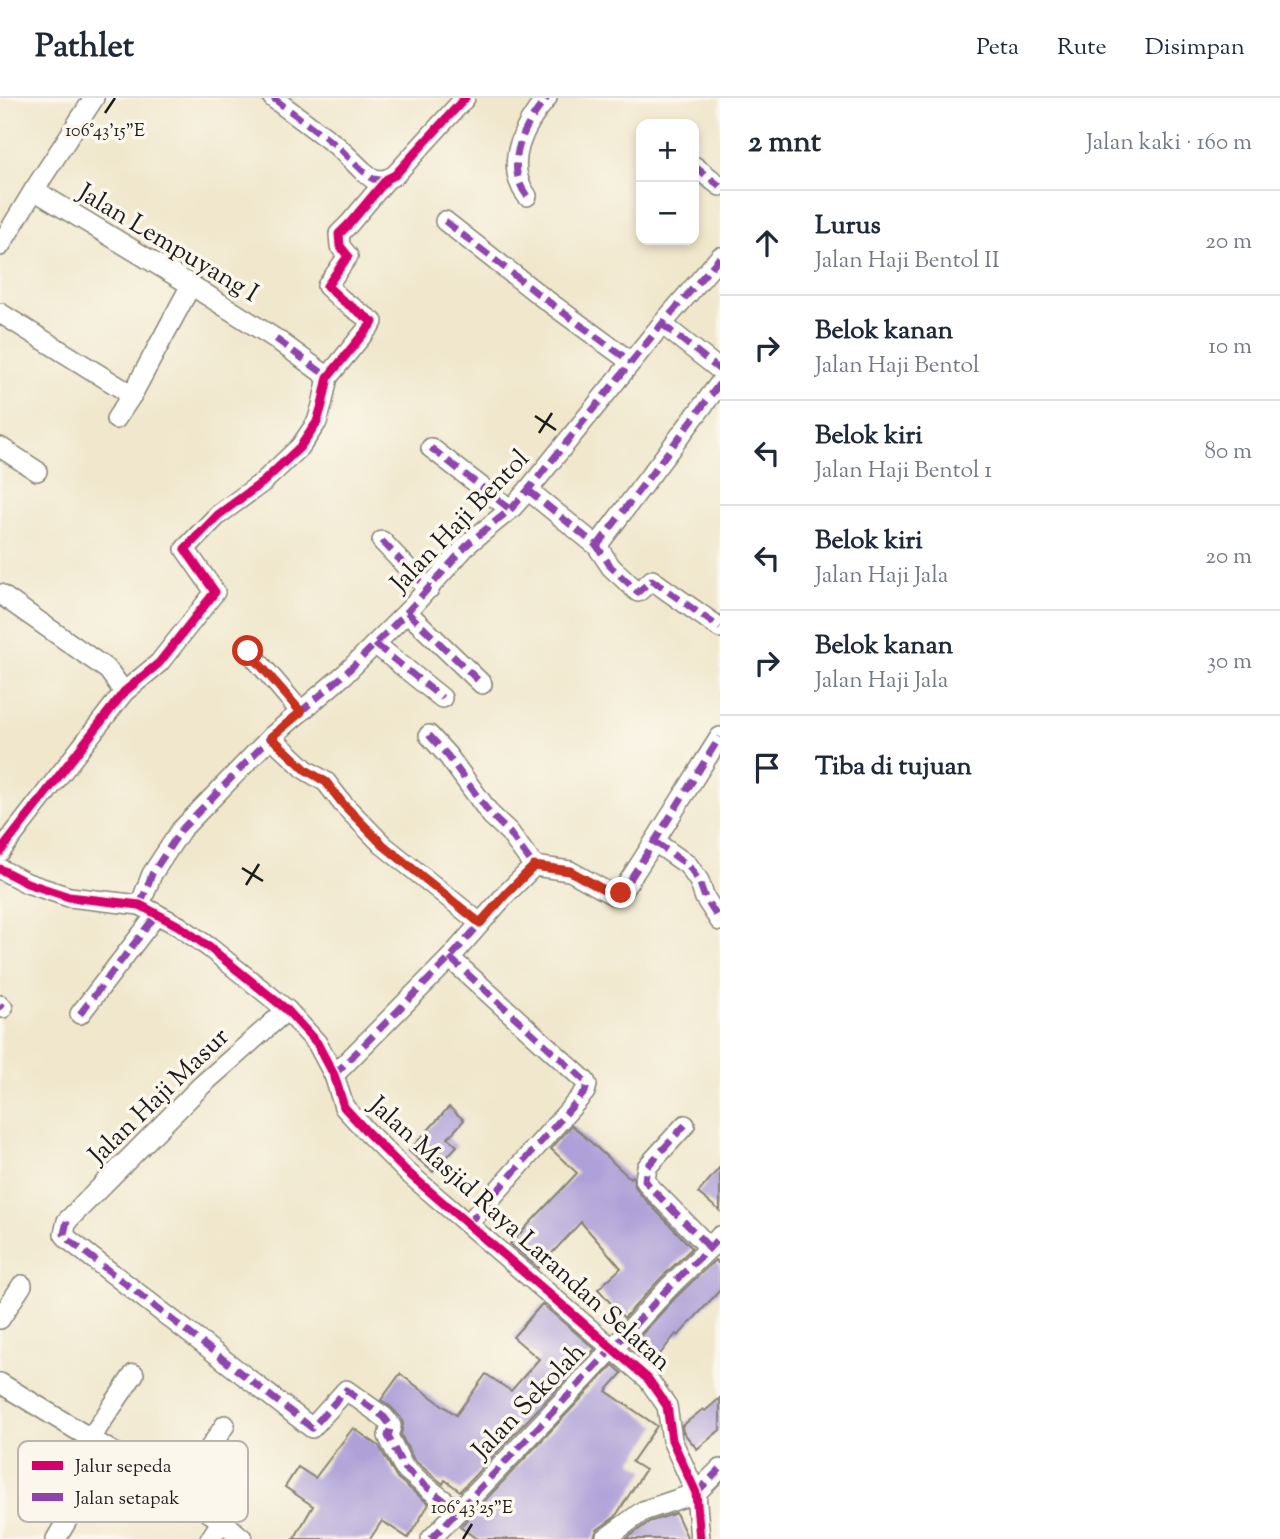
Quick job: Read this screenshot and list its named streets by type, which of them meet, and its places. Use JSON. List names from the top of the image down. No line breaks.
{"streets":{"street":["Jalan Lempuyang I","Jalan Haji Bentol","Jalan Haji Masur","Jalan Masjid Raya Larandan Selatan","Jalan Sekolah"]},"crossings":[["Jalan Haji Bentol","Jalan Masjid Raya Larandan Selatan"],["Jalan Haji Masur","Jalan Masjid Raya Larandan Selatan"],["Jalan Haji Masur","Jalan Sekolah"],["Jalan Masjid Raya Larandan Selatan","Jalan Sekolah"]],"legend":["Jalur sepeda","Jalan setapak"],"page":{"header":"Pathlet","nav":["Peta","Rute","Disimpan"],"heading":["2 mnt","Jalan kaki · 160 m"],"map_buttons":["+","−"],"list":[["Lurus","Jalan Haji Bentol II","20 m"],["Belok kanan","Jalan Haji Bentol","10 m"],["Belok kiri","Jalan Haji Bentol 1","80 m"],["Belok kiri","Jalan Haji Jala","20 m"],["Belok kanan","Jalan Haji Jala","30 m"],"Tiba di tujuan"]},"coordinates":["106°43'15\"E","106°43'25\"E"]}
